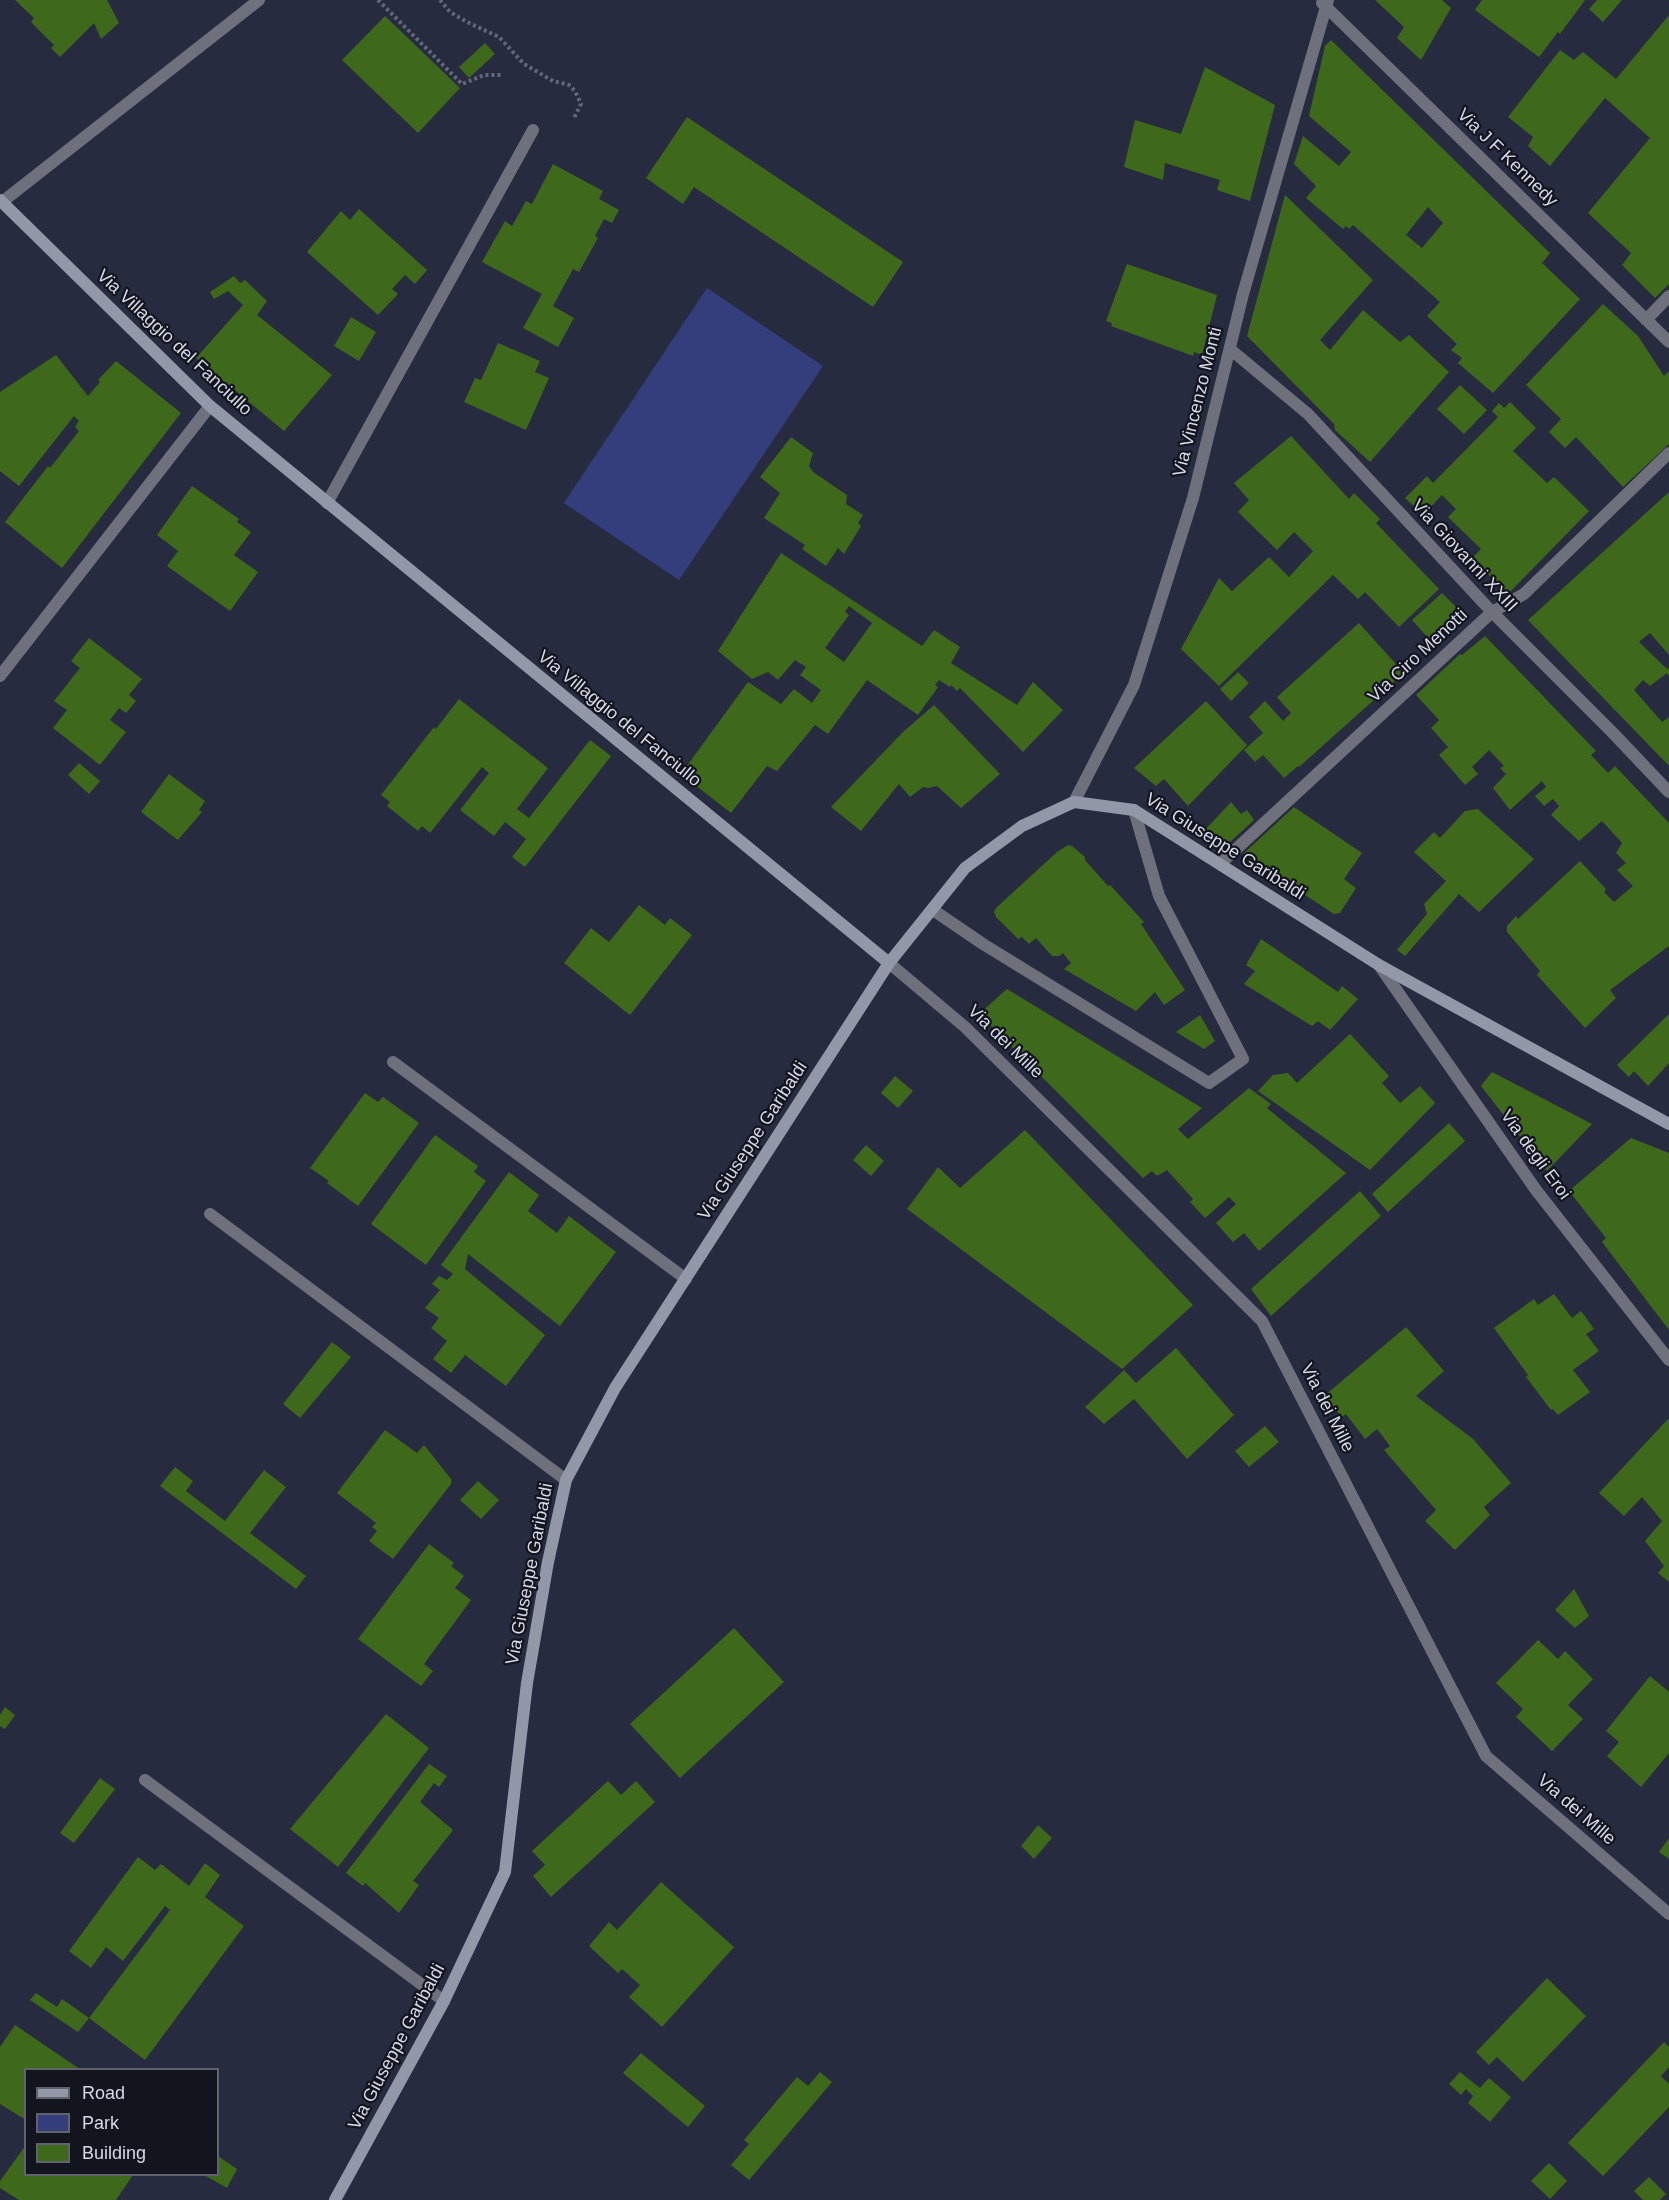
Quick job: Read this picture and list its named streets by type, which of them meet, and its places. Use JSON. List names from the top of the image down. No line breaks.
{"streets":{"street":["Via J F Kennedy","Via Villaggio del Fanciullo","Via Vincenzo Monti","Via Giovanni XXIII","Via Ciro Menotti","Via Giuseppe Garibaldi","Via dei Mille","Via degli Eroi"]},"crossings":[["Via J F Kennedy","Via Vincenzo Monti"],["Via Villaggio del Fanciullo","Via Giuseppe Garibaldi"],["Via Villaggio del Fanciullo","Via dei Mille"],["Via Vincenzo Monti","Via Giovanni XXIII"],["Via Vincenzo Monti","Via Giuseppe Garibaldi"],["Via Giovanni XXIII","Via Ciro Menotti"],["Via Ciro Menotti","Via Giuseppe Garibaldi"],["Via Giuseppe Garibaldi","Via dei Mille"],["Via Giuseppe Garibaldi","Via degli Eroi"]],"legend":["Road","Park","Building"]}
